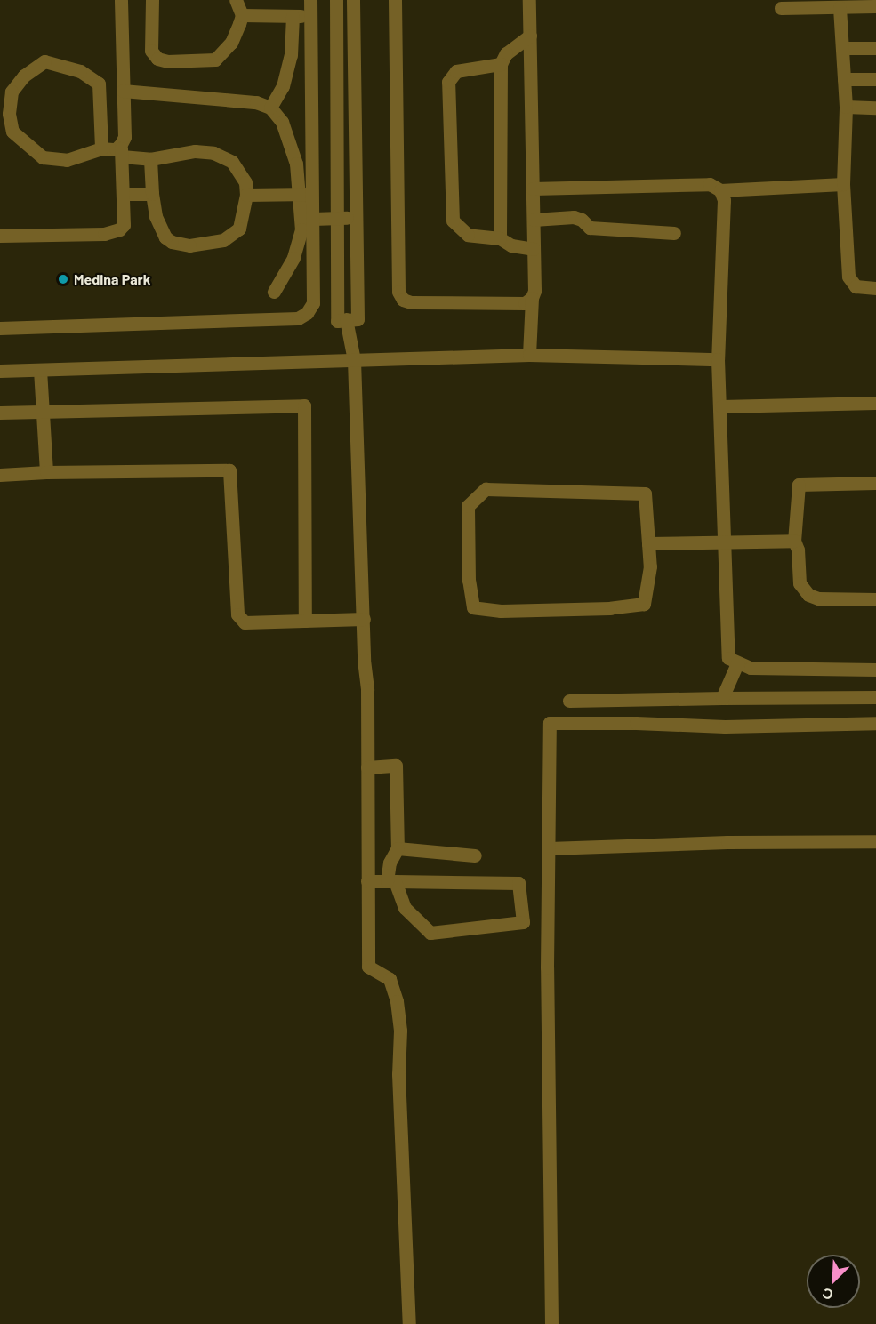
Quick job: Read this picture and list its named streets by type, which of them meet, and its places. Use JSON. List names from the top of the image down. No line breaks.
{"places":["Medina Park"],"north":"bottom left"}
